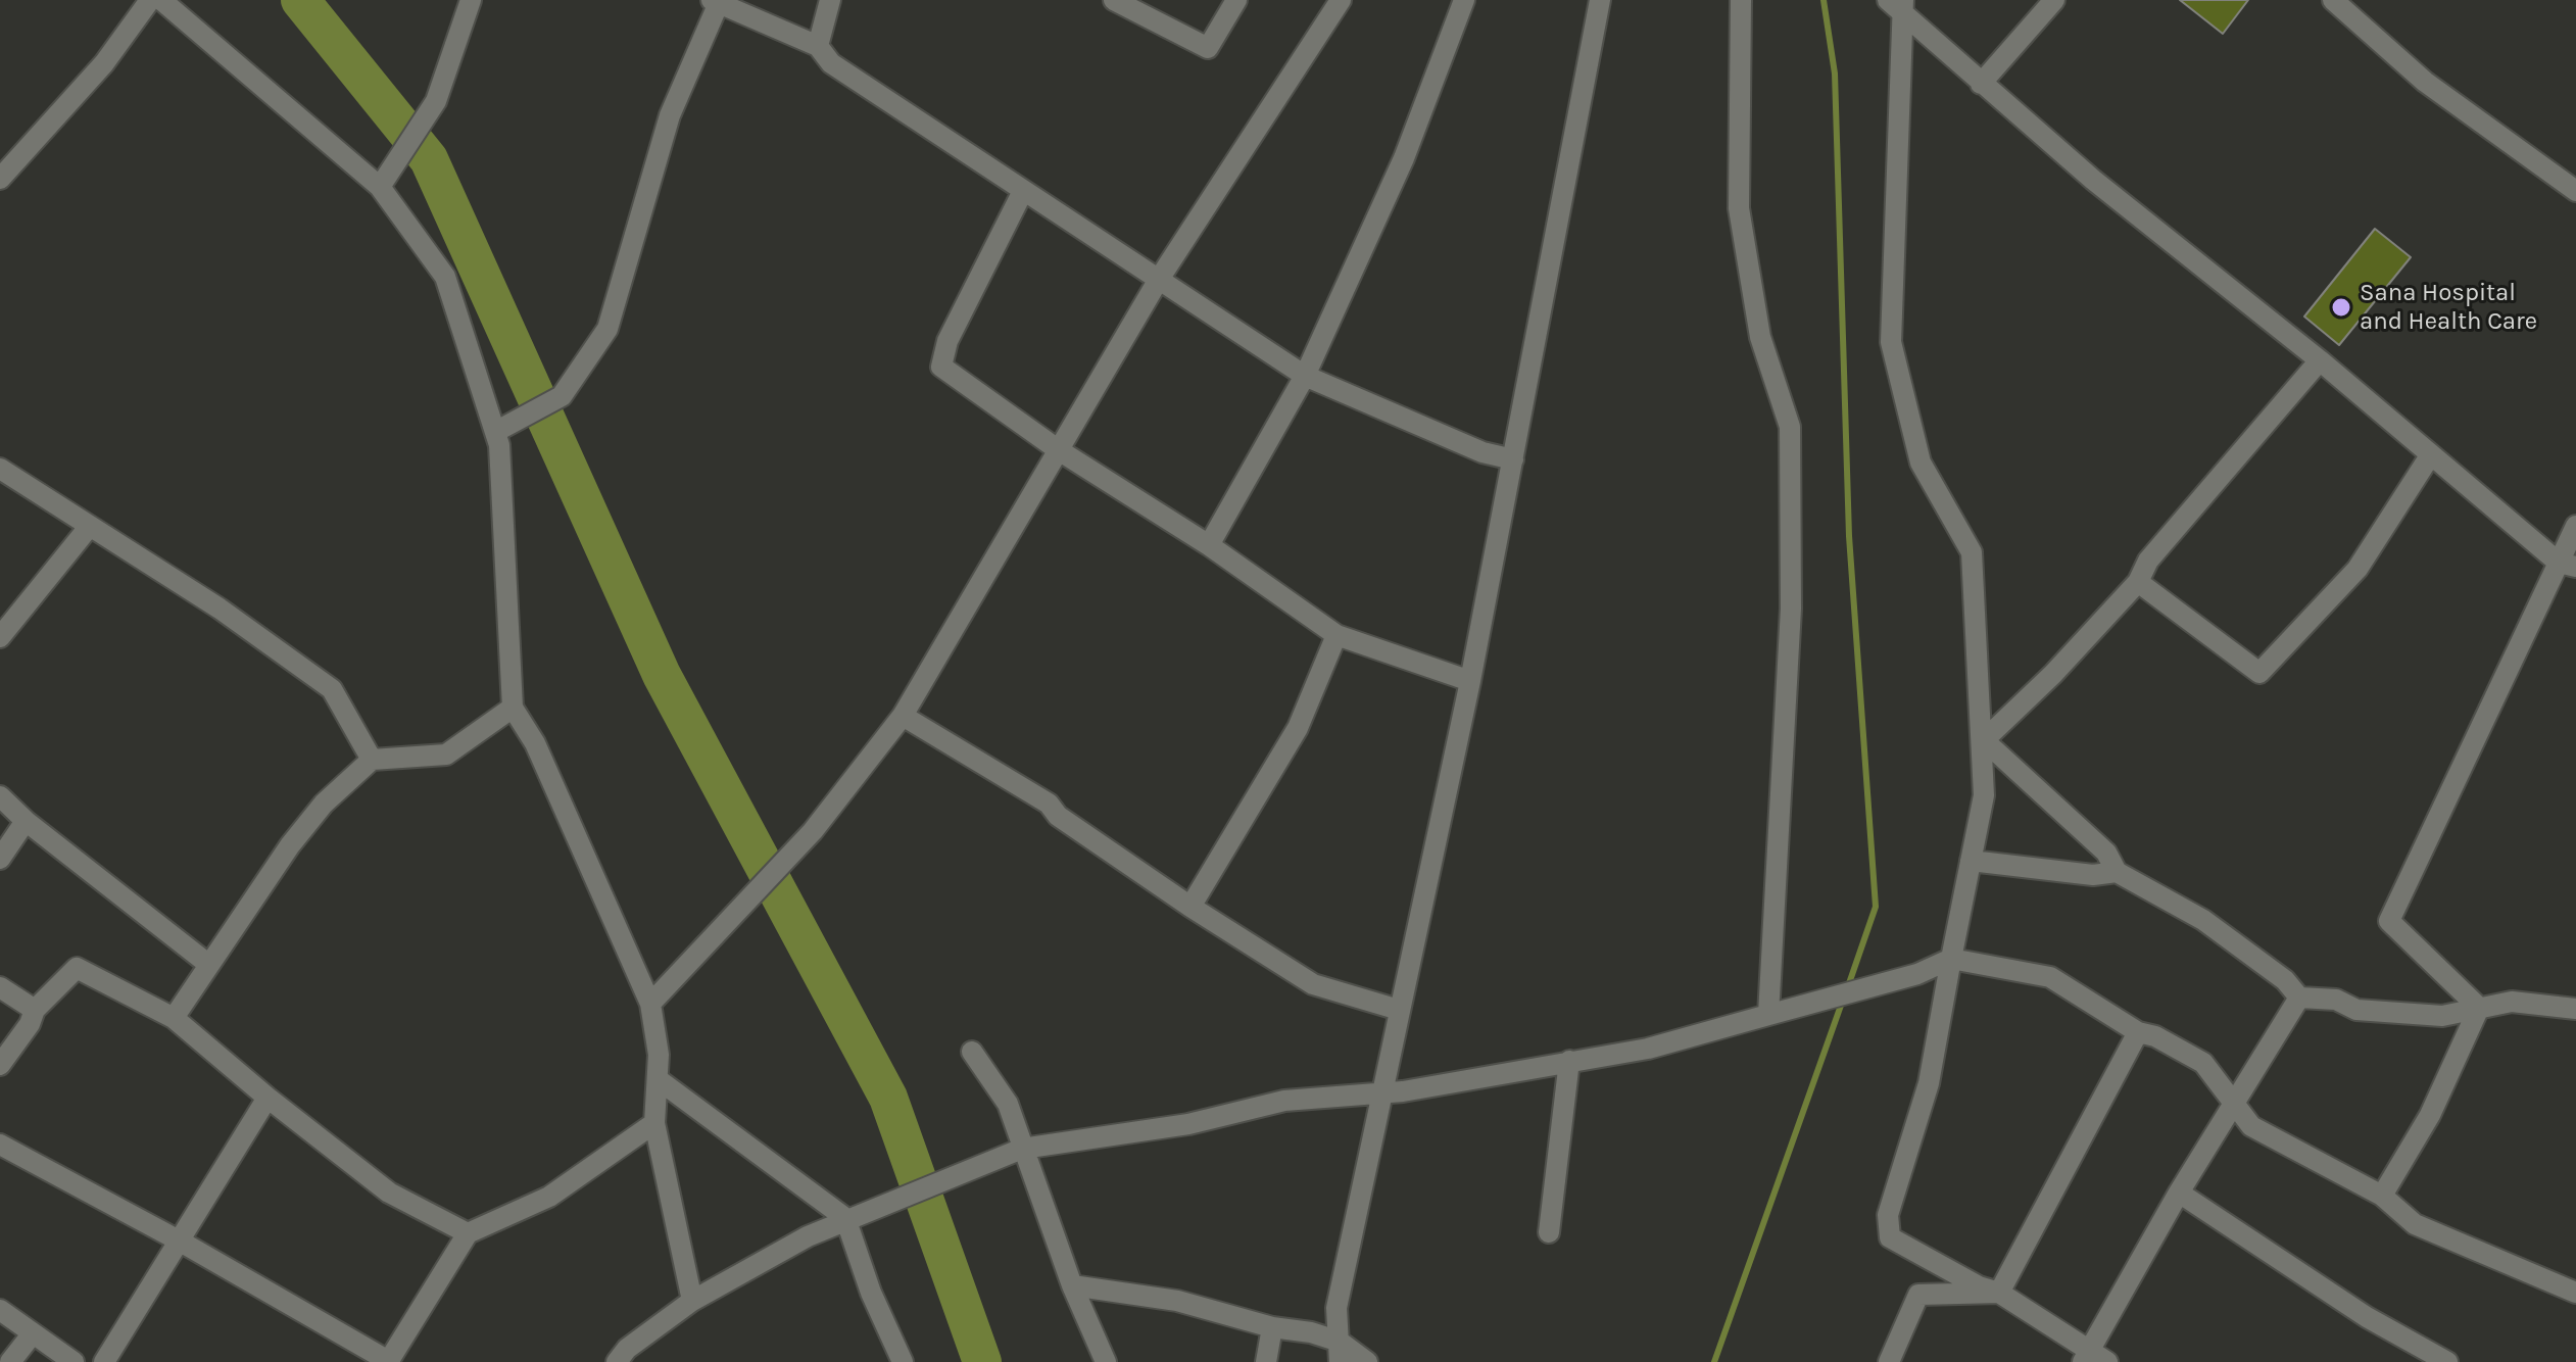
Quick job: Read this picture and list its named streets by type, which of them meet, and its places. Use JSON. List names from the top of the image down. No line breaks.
{"places":["Sana Hospital and Health Care"]}
